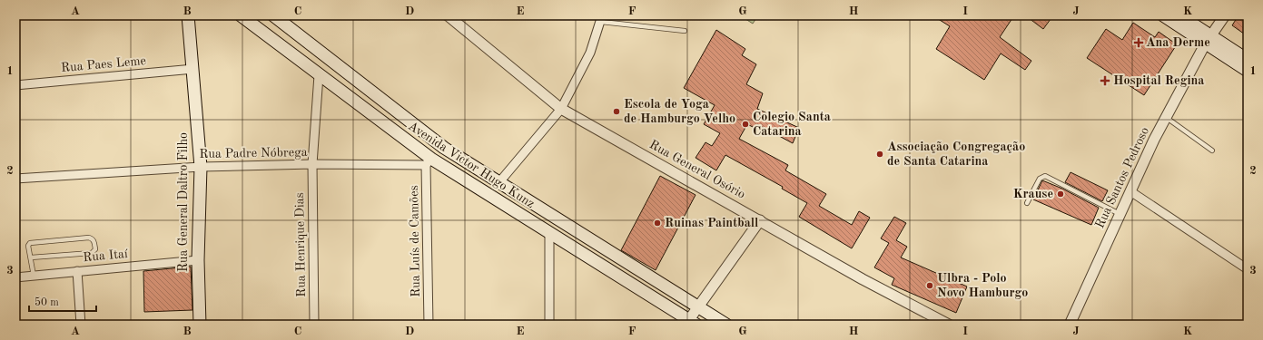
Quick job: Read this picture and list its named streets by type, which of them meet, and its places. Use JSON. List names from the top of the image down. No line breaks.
{"streets":{"main road":["Avenida Victor Hugo Kunz","Rua General Daltro Filho"],"street":["Rua Paes Leme","Rua Padre Nóbrega","Rua General Osório","Rua Santos Pedroso","Rua Luís de Camões","Rua Henrique Dias","Rua Itaí"]},"crossings":[["Rua Paes Leme","Rua General Daltro Filho"],["Rua Padre Nóbrega","Avenida Victor Hugo Kunz"],["Rua Padre Nóbrega","Rua General Daltro Filho"],["Rua Padre Nóbrega","Rua Luís de Camões"],["Rua Padre Nóbrega","Rua Henrique Dias"],["Avenida Victor Hugo Kunz","Rua Luís de Camões"],["Avenida Victor Hugo Kunz","Rua Henrique Dias"],["Rua General Daltro Filho","Rua Itaí"]],"places":{"health":["Ana Derme","Hospital Regina"],"other":["Escola de Yoga de Hamburgo Velho","Colegio Santa Catarina","Associação Congregação de Santa Catarina","Krause","Ruinas Paintball","Ulbra - Polo Novo Hamburgo"]},"scale_bar":"50 m","grid":{"columns":["A","B","C","D","E","F","G","H","I","J","K"],"rows":["1","2","3"]}}
